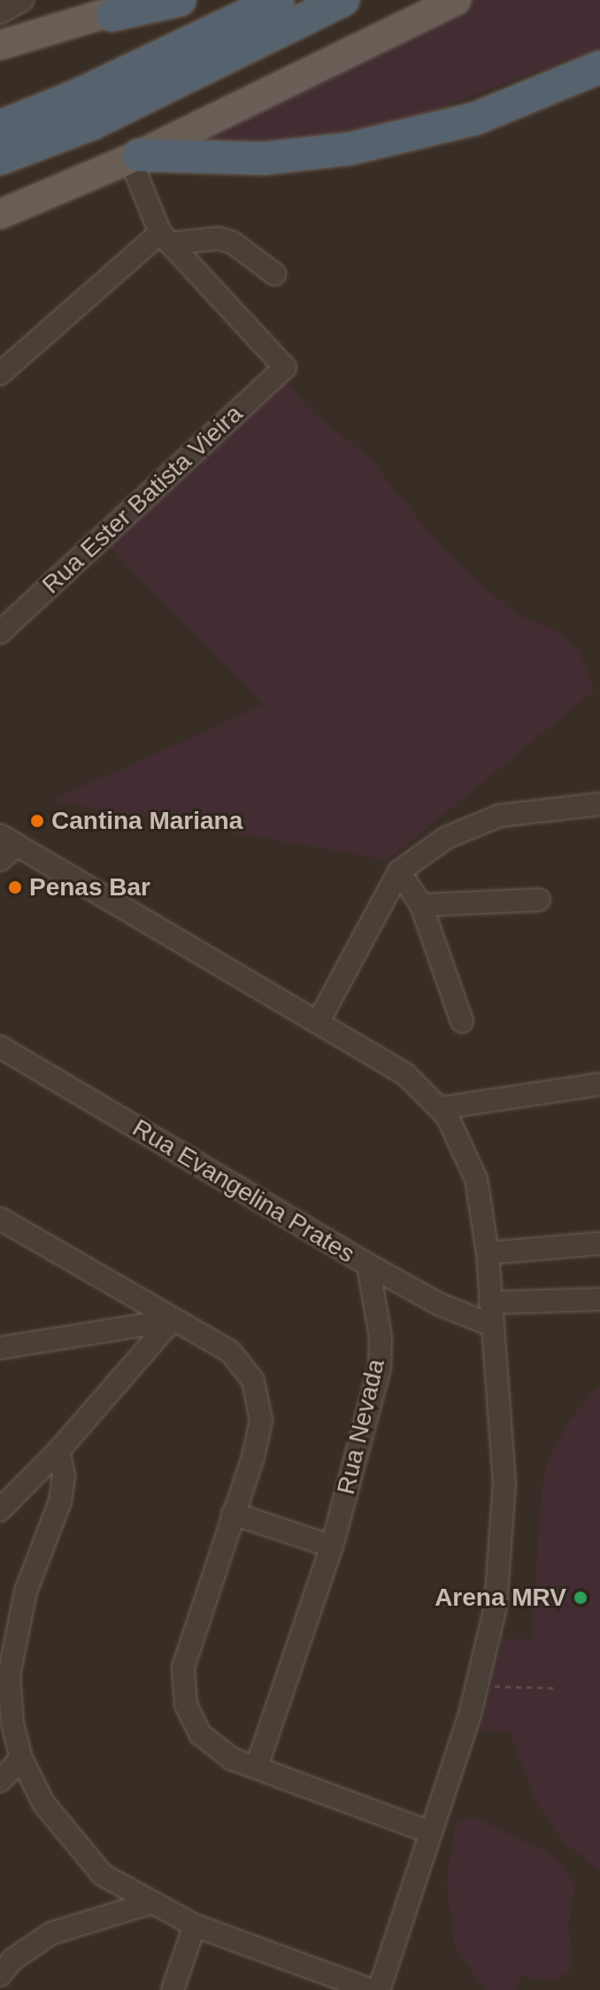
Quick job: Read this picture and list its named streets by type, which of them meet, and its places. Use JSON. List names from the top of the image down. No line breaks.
{"streets":{"street":["Rua Ester Batista Vieira","Rua Evangelina Prates","Rua Nevada"]},"crossings":[["Rua Evangelina Prates","Rua Nevada"]],"places":["Cantina Mariana","Penas Bar","Arena MRV"]}
